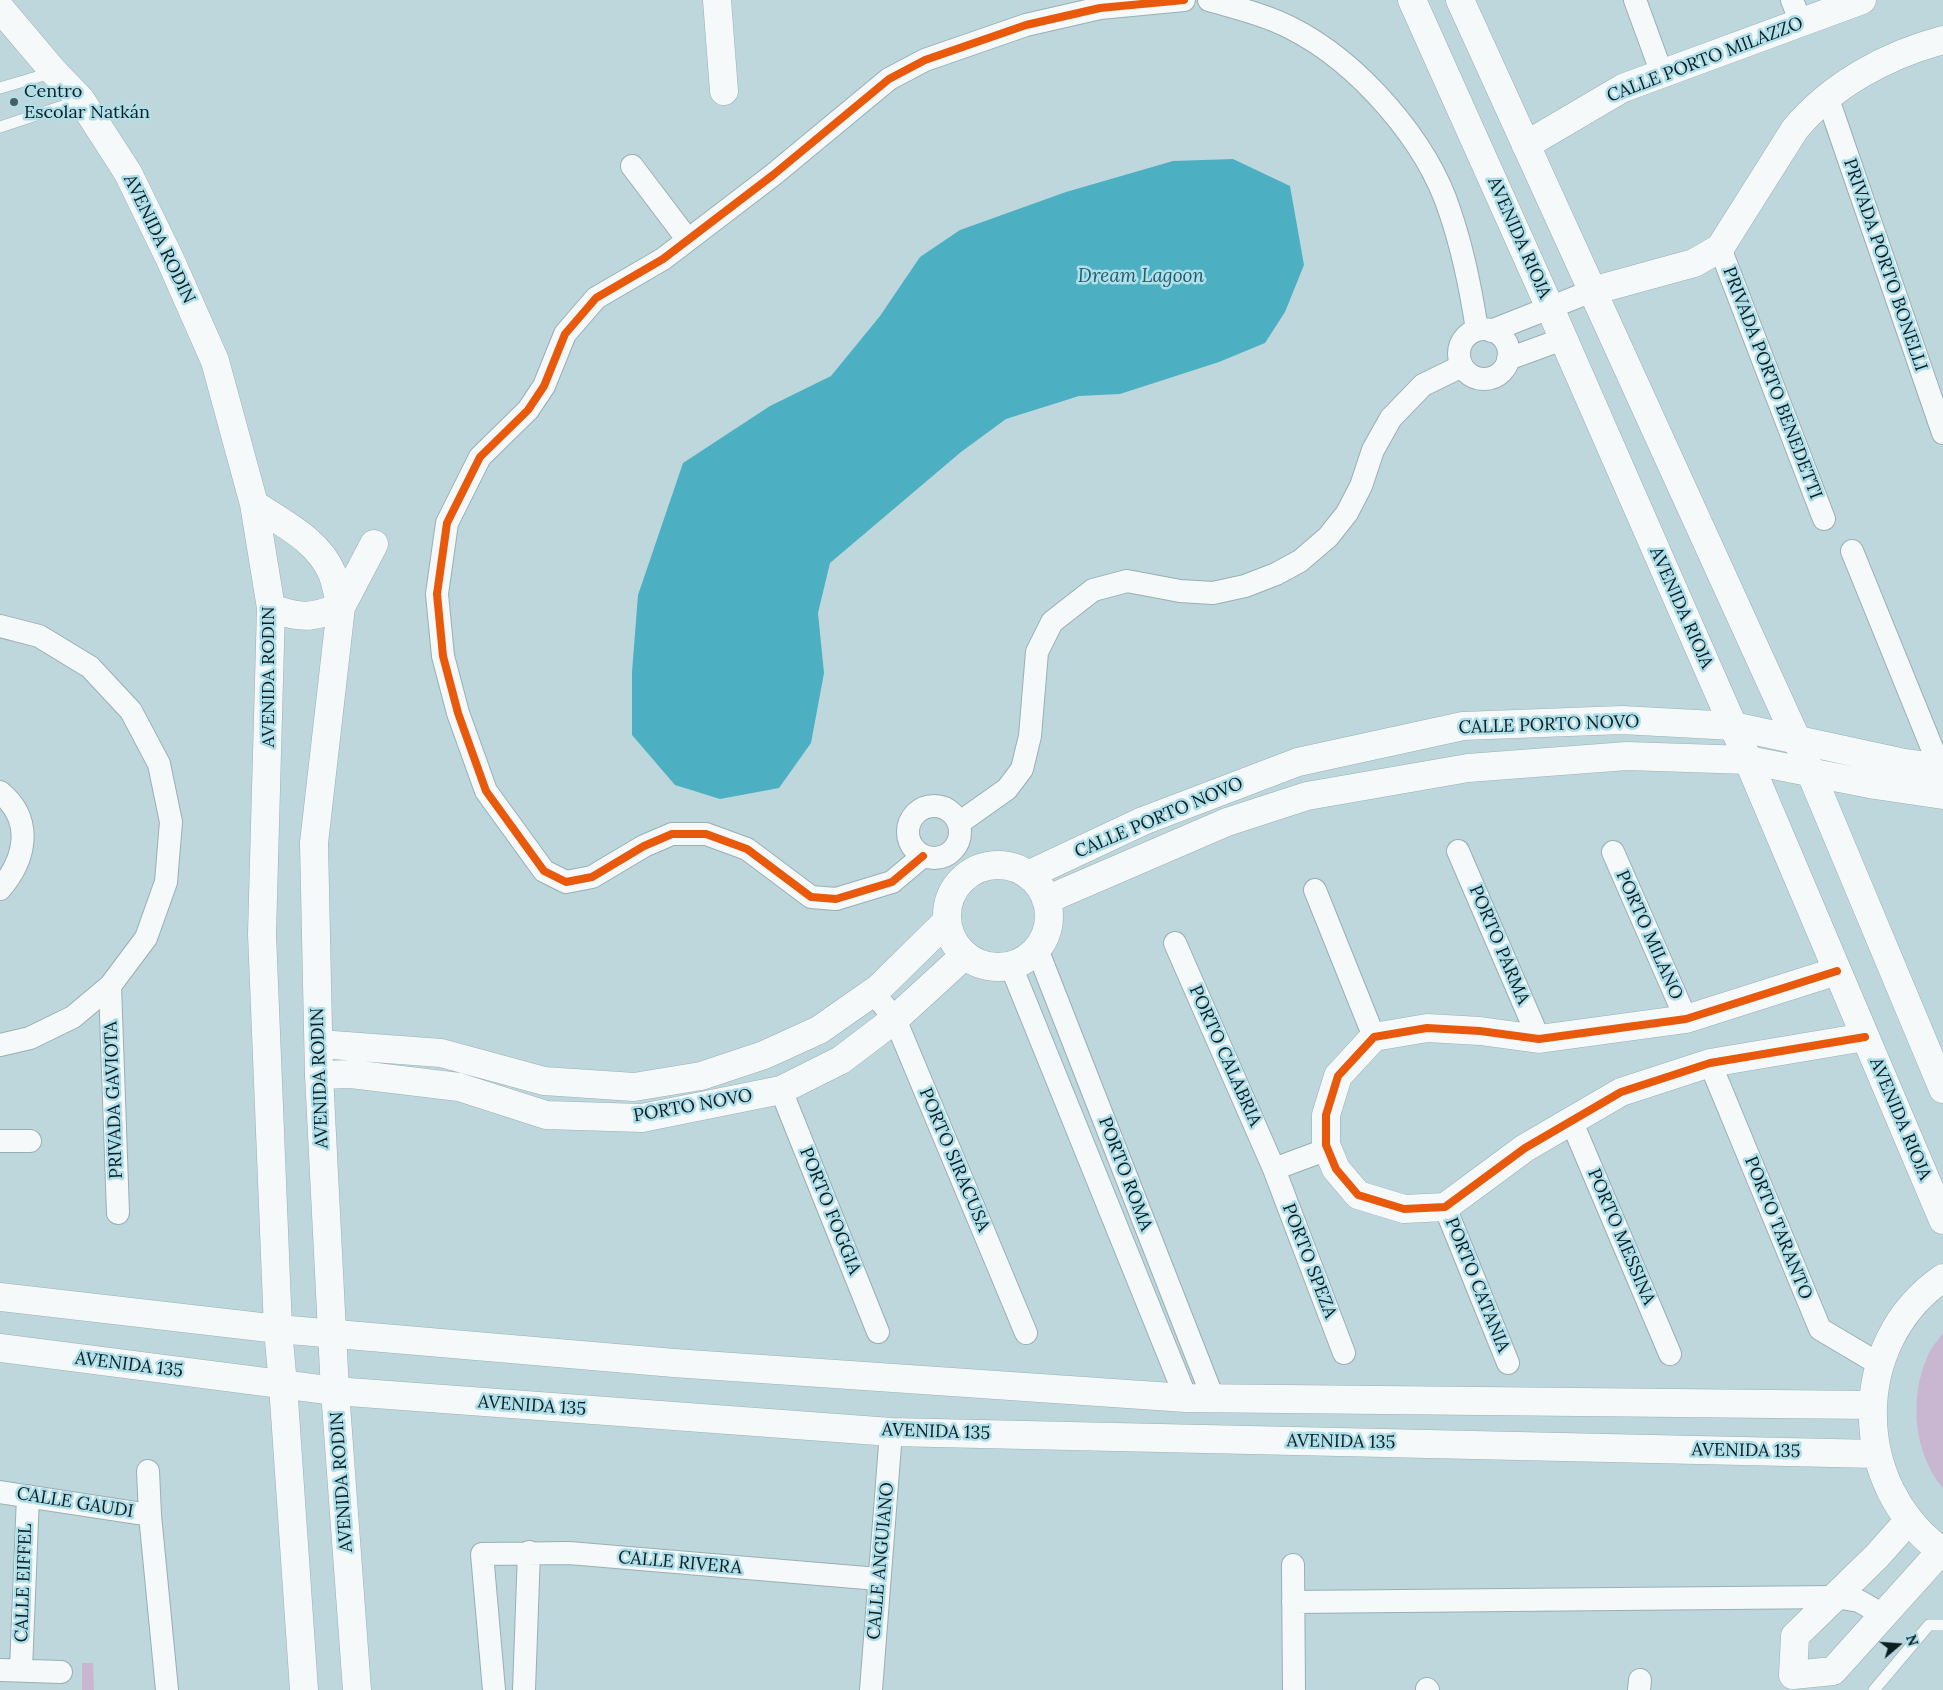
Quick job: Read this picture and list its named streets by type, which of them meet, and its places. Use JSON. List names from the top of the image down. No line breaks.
{"streets":{"main road":["CALLE PORTO MILAZZO","AVENIDA RIOJA","AVENIDA RODIN","CALLE PORTO NOVO","PORTO NOVO","AVENIDA 135"],"street":["PRIVADA PORTO BONELLI","PRIVADA PORTO BENEDETTI","PORTO MILANO","PORTO PARMA","PORTO CALABRIA","PRIVADA GAVIOTA","PORTO SIRACUSA","PORTO ROMA","PORTO FOGGIA","PORTO TARANTO","PORTO MESSINA","PORTO SPEZA","PORTO CATANIA","CALLE GAUDI","CALLE ANGUIANO","CALLE RIVERA","CALLE EIFFEL"]},"crossings":[["AVENIDA RIOJA","CALLE PORTO NOVO"],["AVENIDA RODIN","PORTO NOVO"],["AVENIDA RODIN","AVENIDA 135"],["CALLE PORTO NOVO","PORTO NOVO"],["CALLE PORTO NOVO","PORTO ROMA"],["PORTO CALABRIA","PORTO SPEZA"],["PORTO NOVO","PORTO SIRACUSA"],["PORTO NOVO","PORTO ROMA"],["PORTO NOVO","PORTO FOGGIA"],["AVENIDA 135","CALLE ANGUIANO"],["CALLE GAUDI","CALLE EIFFEL"],["CALLE ANGUIANO","CALLE RIVERA"]],"water":["Dream Lagoon"],"places":["Centro Escolar Natkán"],"north":"right"}
